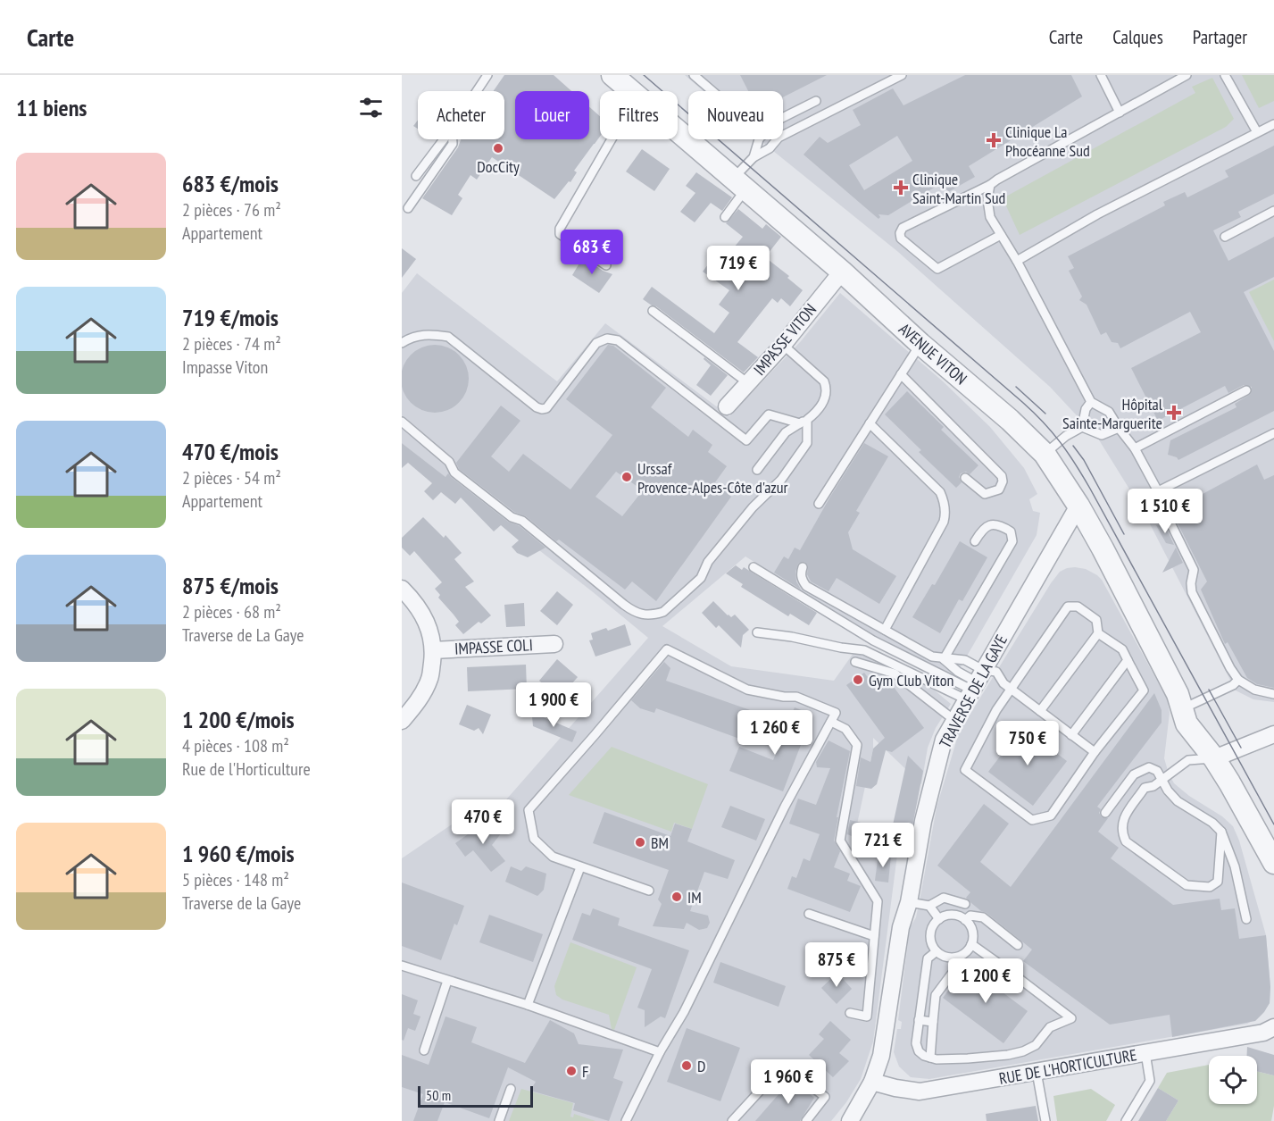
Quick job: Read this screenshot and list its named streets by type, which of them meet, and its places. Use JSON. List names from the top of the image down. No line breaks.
{"streets":{"street":["IMPASSE VITON","AVENUE VITON","IMPASSE COLI","TRAVERSE DE LA GAYE","RUE DE L'HORTICULTURE"]},"crossings":[["IMPASSE VITON","AVENUE VITON"],["AVENUE VITON","TRAVERSE DE LA GAYE"],["TRAVERSE DE LA GAYE","RUE DE L'HORTICULTURE"]],"places":{"health":["Clinique La Phocéanne Sud","Clinique Saint-Martin Sud","Hôpital Sainte-Marguerite"],"other":["DocCity","Urssaf Provence-Alpes-Côte d'azur","Gym Club Viton","BM","IM","D","F"]},"scale_bar":"50 m","page":{"header":"Carte","nav":["Carte","Calques","Partager"],"heading":"11 biens","chip":["Acheter","Louer","Filtres","Nouveau"],"list":[{"name":"683 €/mois","note":"2 pièces · 76 m² · Appartement"},{"name":"719 €/mois","note":"2 pièces · 74 m² · Impasse Viton"},{"name":"470 €/mois","note":"2 pièces · 54 m² · Appartement"},{"name":"875 €/mois","note":"2 pièces · 68 m² · Traverse de La Gaye"},{"name":"1 200 €/mois","note":"4 pièces · 108 m² · Rue de l'Horticulture"},{"name":"1 960 €/mois","note":"5 pièces · 148 m² · Traverse de la Gaye"}],"price":["683 €","719 €","1 510 €","1 900 €","1 260 €","750 €","470 €","721 €","875 €","1 200 €","1 960 €"],"scale":"50 m"}}
